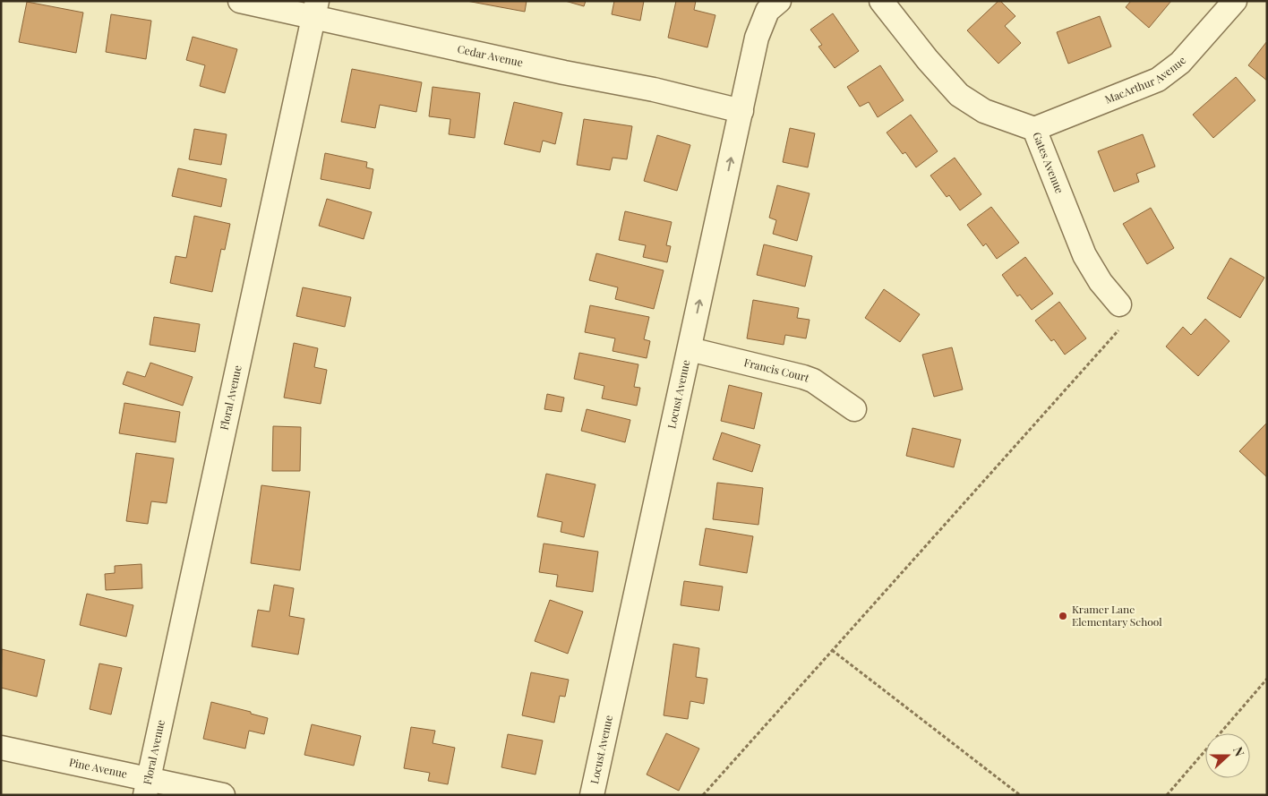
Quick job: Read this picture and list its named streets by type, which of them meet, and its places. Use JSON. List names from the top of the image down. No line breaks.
{"streets":{"street":["Cedar Avenue","MacArthur Avenue","Gates Avenue","Francis Court","Locust Avenue","Floral Avenue","Pine Avenue"]},"crossings":[["Cedar Avenue","Locust Avenue"],["Cedar Avenue","Floral Avenue"],["MacArthur Avenue","Gates Avenue"],["Francis Court","Locust Avenue"],["Floral Avenue","Pine Avenue"]],"places":["Kramer Lane Elementary School"],"north":"right"}
